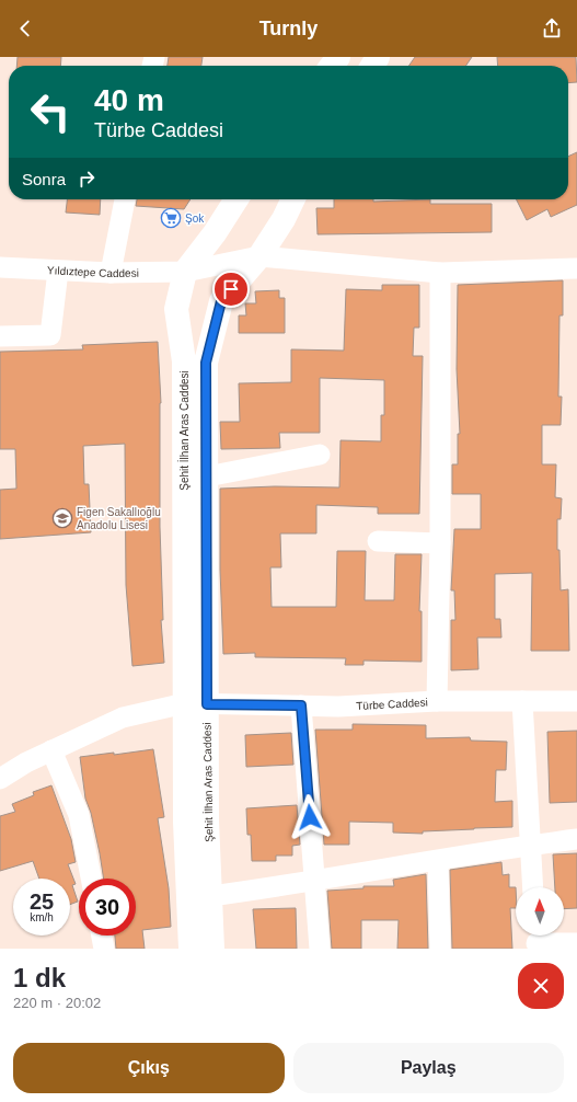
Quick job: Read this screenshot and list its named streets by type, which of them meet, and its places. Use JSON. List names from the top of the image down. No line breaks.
{"streets":{"main road":["Şehit İlhan Aras Caddesi"],"street":["Yıldıztepe Caddesi","Türbe Caddesi"]},"crossings":[["Yıldıztepe Caddesi","Şehit İlhan Aras Caddesi"],["Şehit İlhan Aras Caddesi","Türbe Caddesi"]],"places":{"supermarket":["Şok"],"school or university":["Figen Sakallıoğlu Anadolu Lisesi"]},"north":"top","page":{"header":"Turnly","turn":["40 m","Türbe Caddesi"],"then":"Sonra","speed":"25 km/h","limit":"30","heading":["1 dk","220 m · 20:02"],"buttons":["Çıkış","Paylaş"]}}
